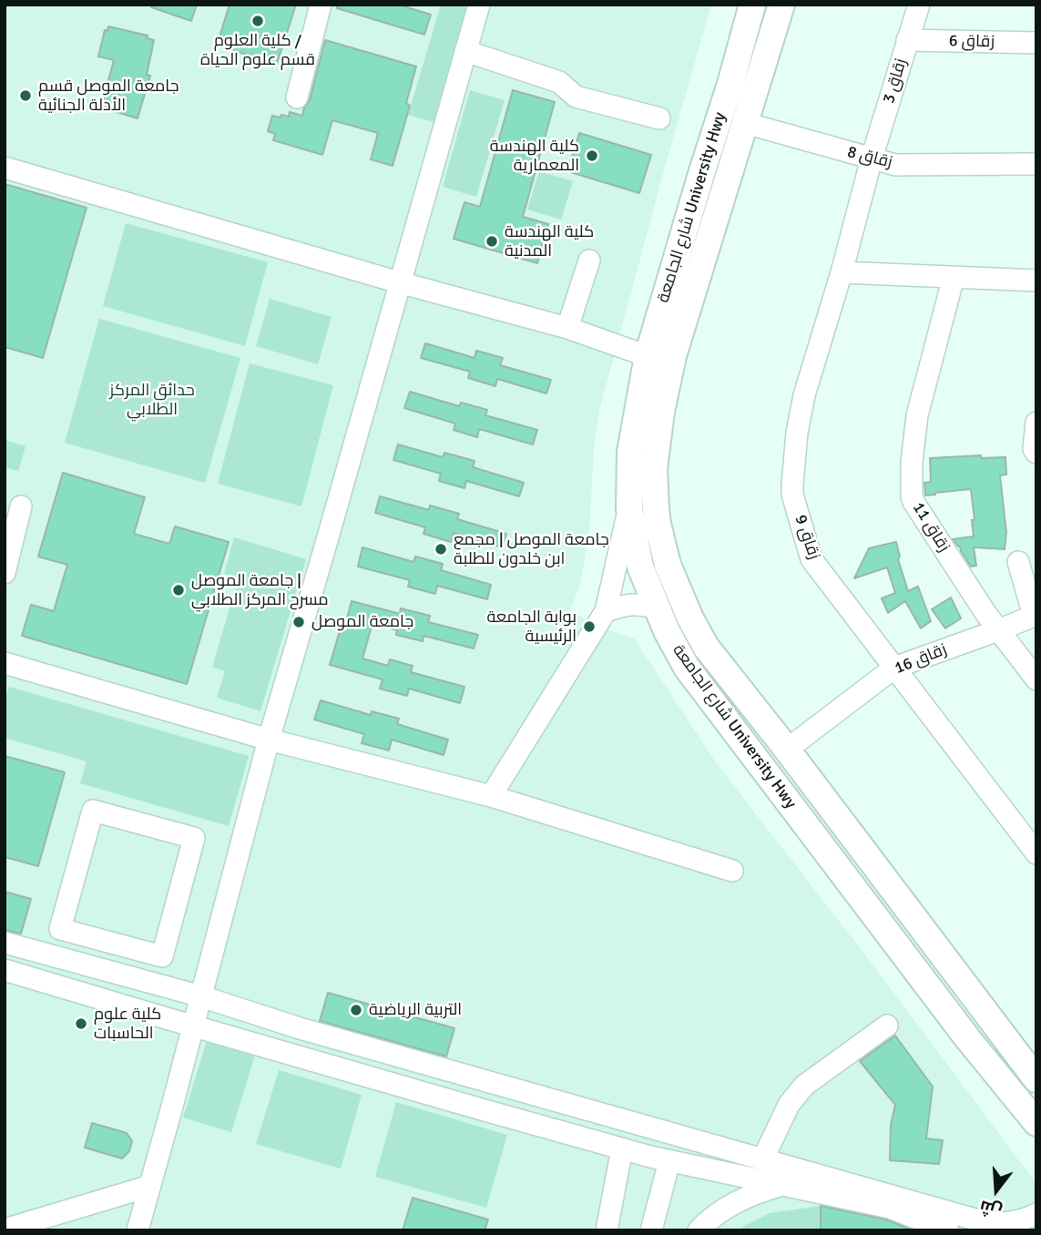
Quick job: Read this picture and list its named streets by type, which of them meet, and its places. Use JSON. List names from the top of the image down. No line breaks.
{"streets":{"main road":["شارع الجامعة University Hwy"],"street":["زقاق 6","زقاق 3","زقاق 8","زقاق 11","زقاق 9","زقاق 16"]},"crossings":[["زقاق 6","زقاق 3"],["زقاق 3","زقاق 8"],["زقاق 3","زقاق 9"],["زقاق 8","شارع الجامعة University Hwy"],["زقاق 8","زقاق 9"],["شارع الجامعة University Hwy","زقاق 16"],["زقاق 11","زقاق 16"],["زقاق 9","زقاق 16"]],"parks":["حدائق المركز الطلابي"],"places":["كلية العلوم / قسم علوم الحياة","جامعة الموصل قسم الأدلة الجنائية","كلية الهندسة المعمارية","كلية الهندسة المدنية","جامعة الموصل | مجمع ابن خلدون للطلبة","جامعة الموصل | مسرح المركز الطلابي","جامعة الموصل","بوابة الجامعة الرئيسية","التربية الرياضية","كلية علوم الحاسبات"],"north":"bottom"}
